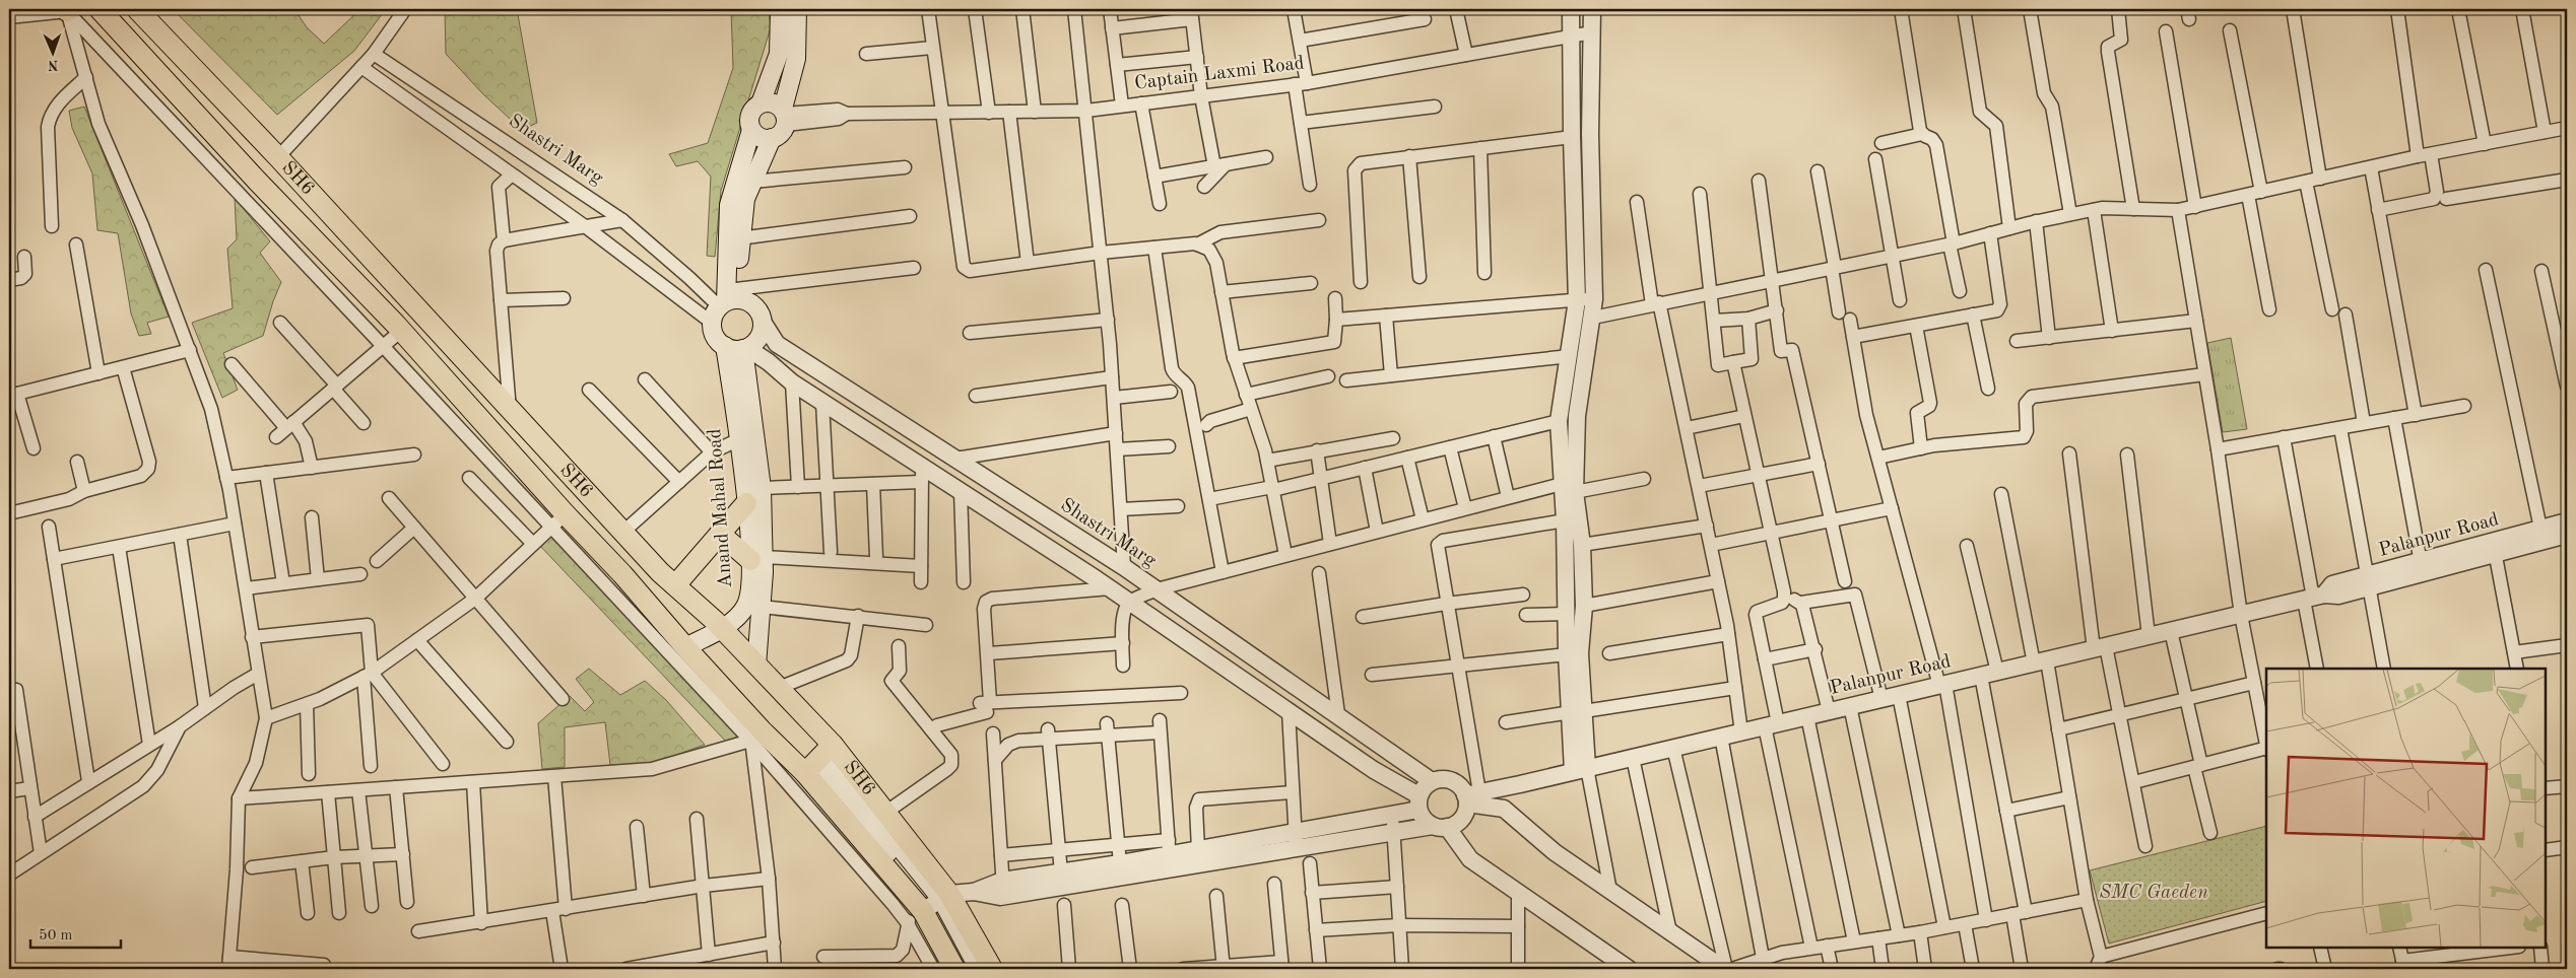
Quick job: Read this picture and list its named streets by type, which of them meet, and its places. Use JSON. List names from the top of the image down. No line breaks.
{"streets":{"main road":["SH6","Anand Mahal Road"],"street":["Captain Laxmi Road","Shastri Marg","Palanpur Road"]},"crossings":[["Shastri Marg","Anand Mahal Road"],["Shastri Marg","Palanpur Road"],["SH6","Anand Mahal Road"]],"parks":["SMC Gaeden"],"scale_bar":"50 m","north":"bottom"}
